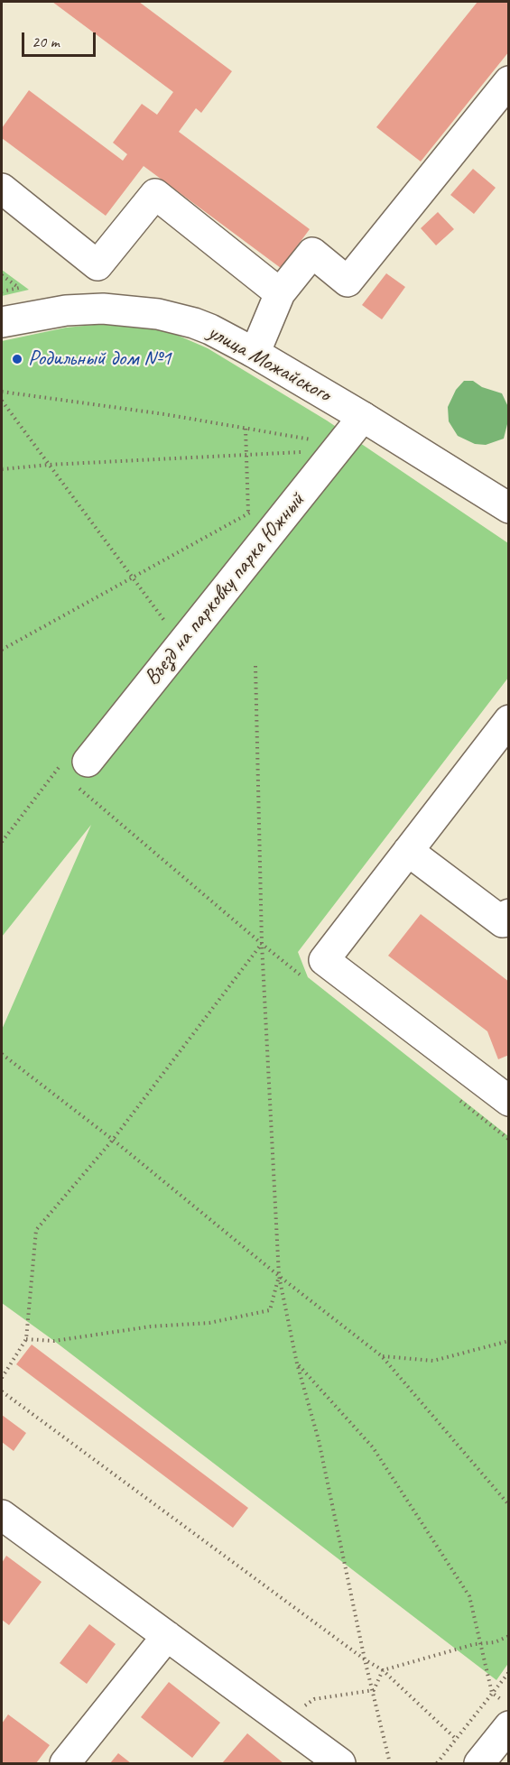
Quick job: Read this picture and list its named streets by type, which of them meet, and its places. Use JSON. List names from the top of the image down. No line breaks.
{"streets":{"main road":["улица Можайского","Въезд на парковку парка Южный"]},"crossings":[["улица Можайского","Въезд на парковку парка Южный"]],"places":["Родильный дом №1"],"scale_bar":"20 m"}
